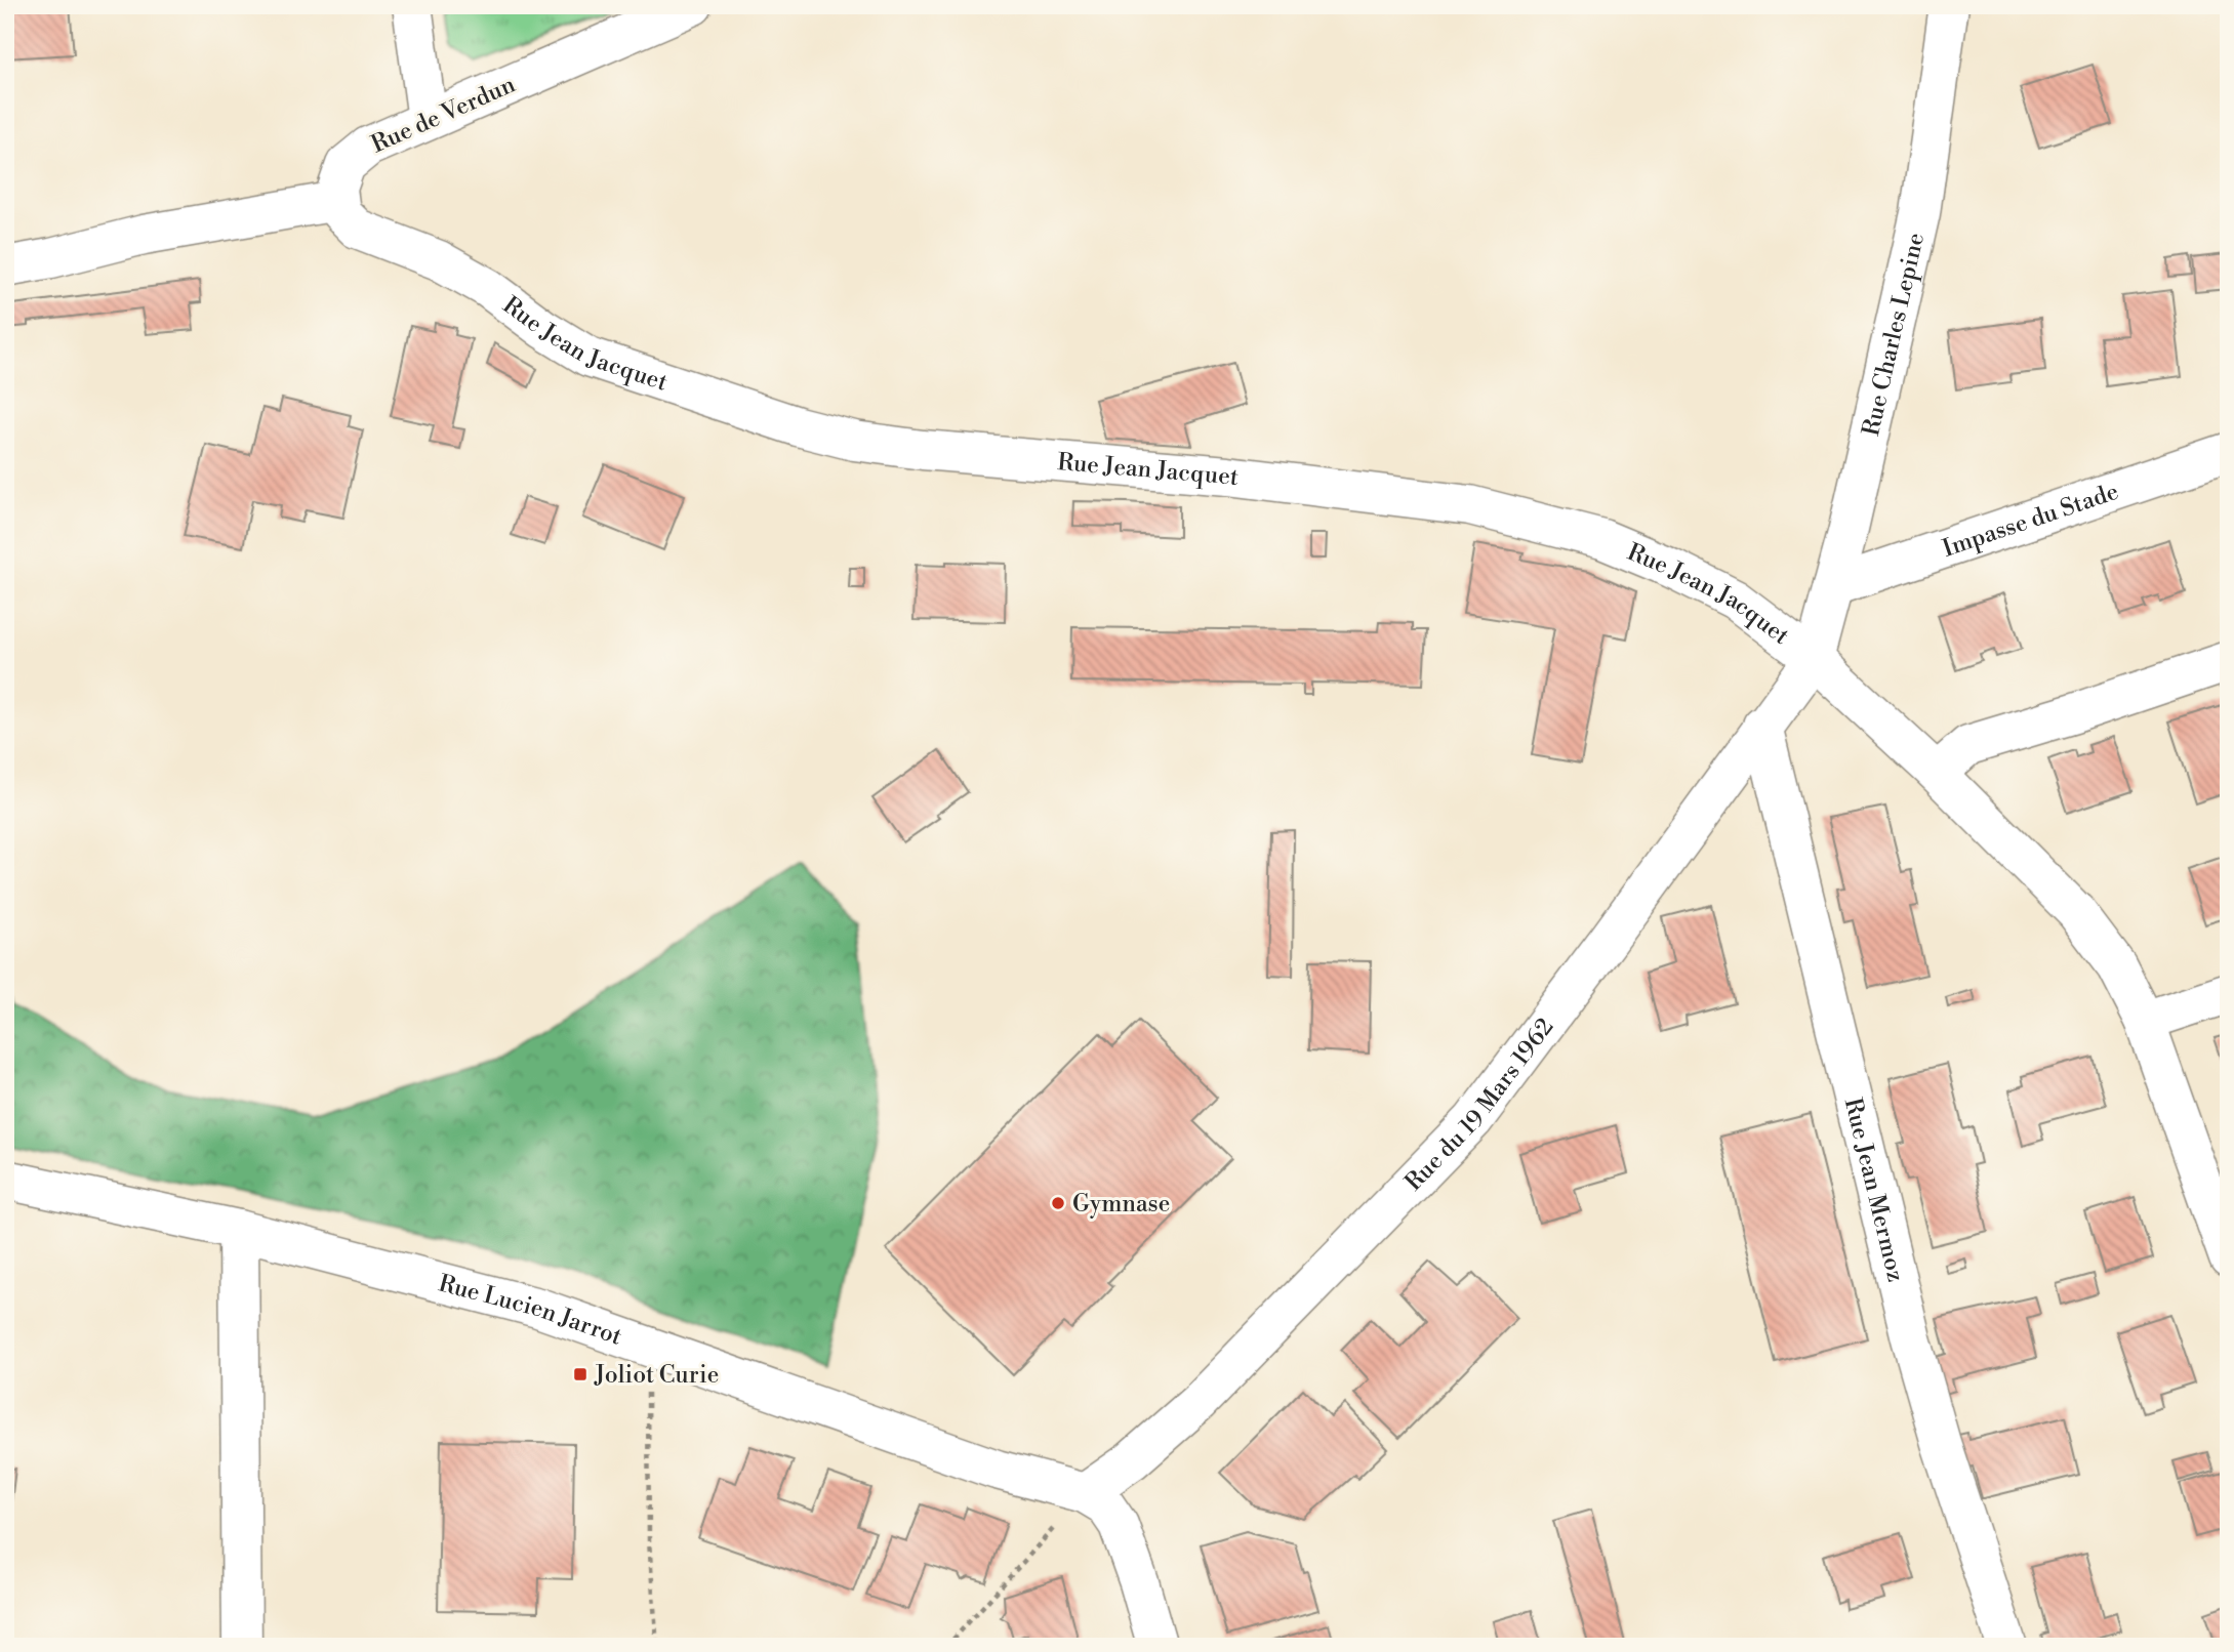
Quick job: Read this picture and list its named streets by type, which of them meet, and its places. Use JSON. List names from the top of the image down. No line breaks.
{"streets":{"street":["Rue de Verdun","Rue Charles Lepine","Rue Jean Jacquet","Impasse du Stade","Rue du 19 Mars 1962","Rue Jean Mermoz","Rue Lucien Jarrot"]},"crossings":[["Rue de Verdun","Rue Jean Jacquet"],["Rue Charles Lepine","Rue Jean Jacquet"],["Rue Charles Lepine","Impasse du Stade"],["Rue Charles Lepine","Rue du 19 Mars 1962"],["Rue Jean Jacquet","Rue du 19 Mars 1962"],["Rue du 19 Mars 1962","Rue Jean Mermoz"],["Rue du 19 Mars 1962","Rue Lucien Jarrot"]],"places":{"other":["Gymnase"],"transit":["Joliot Curie"]}}
